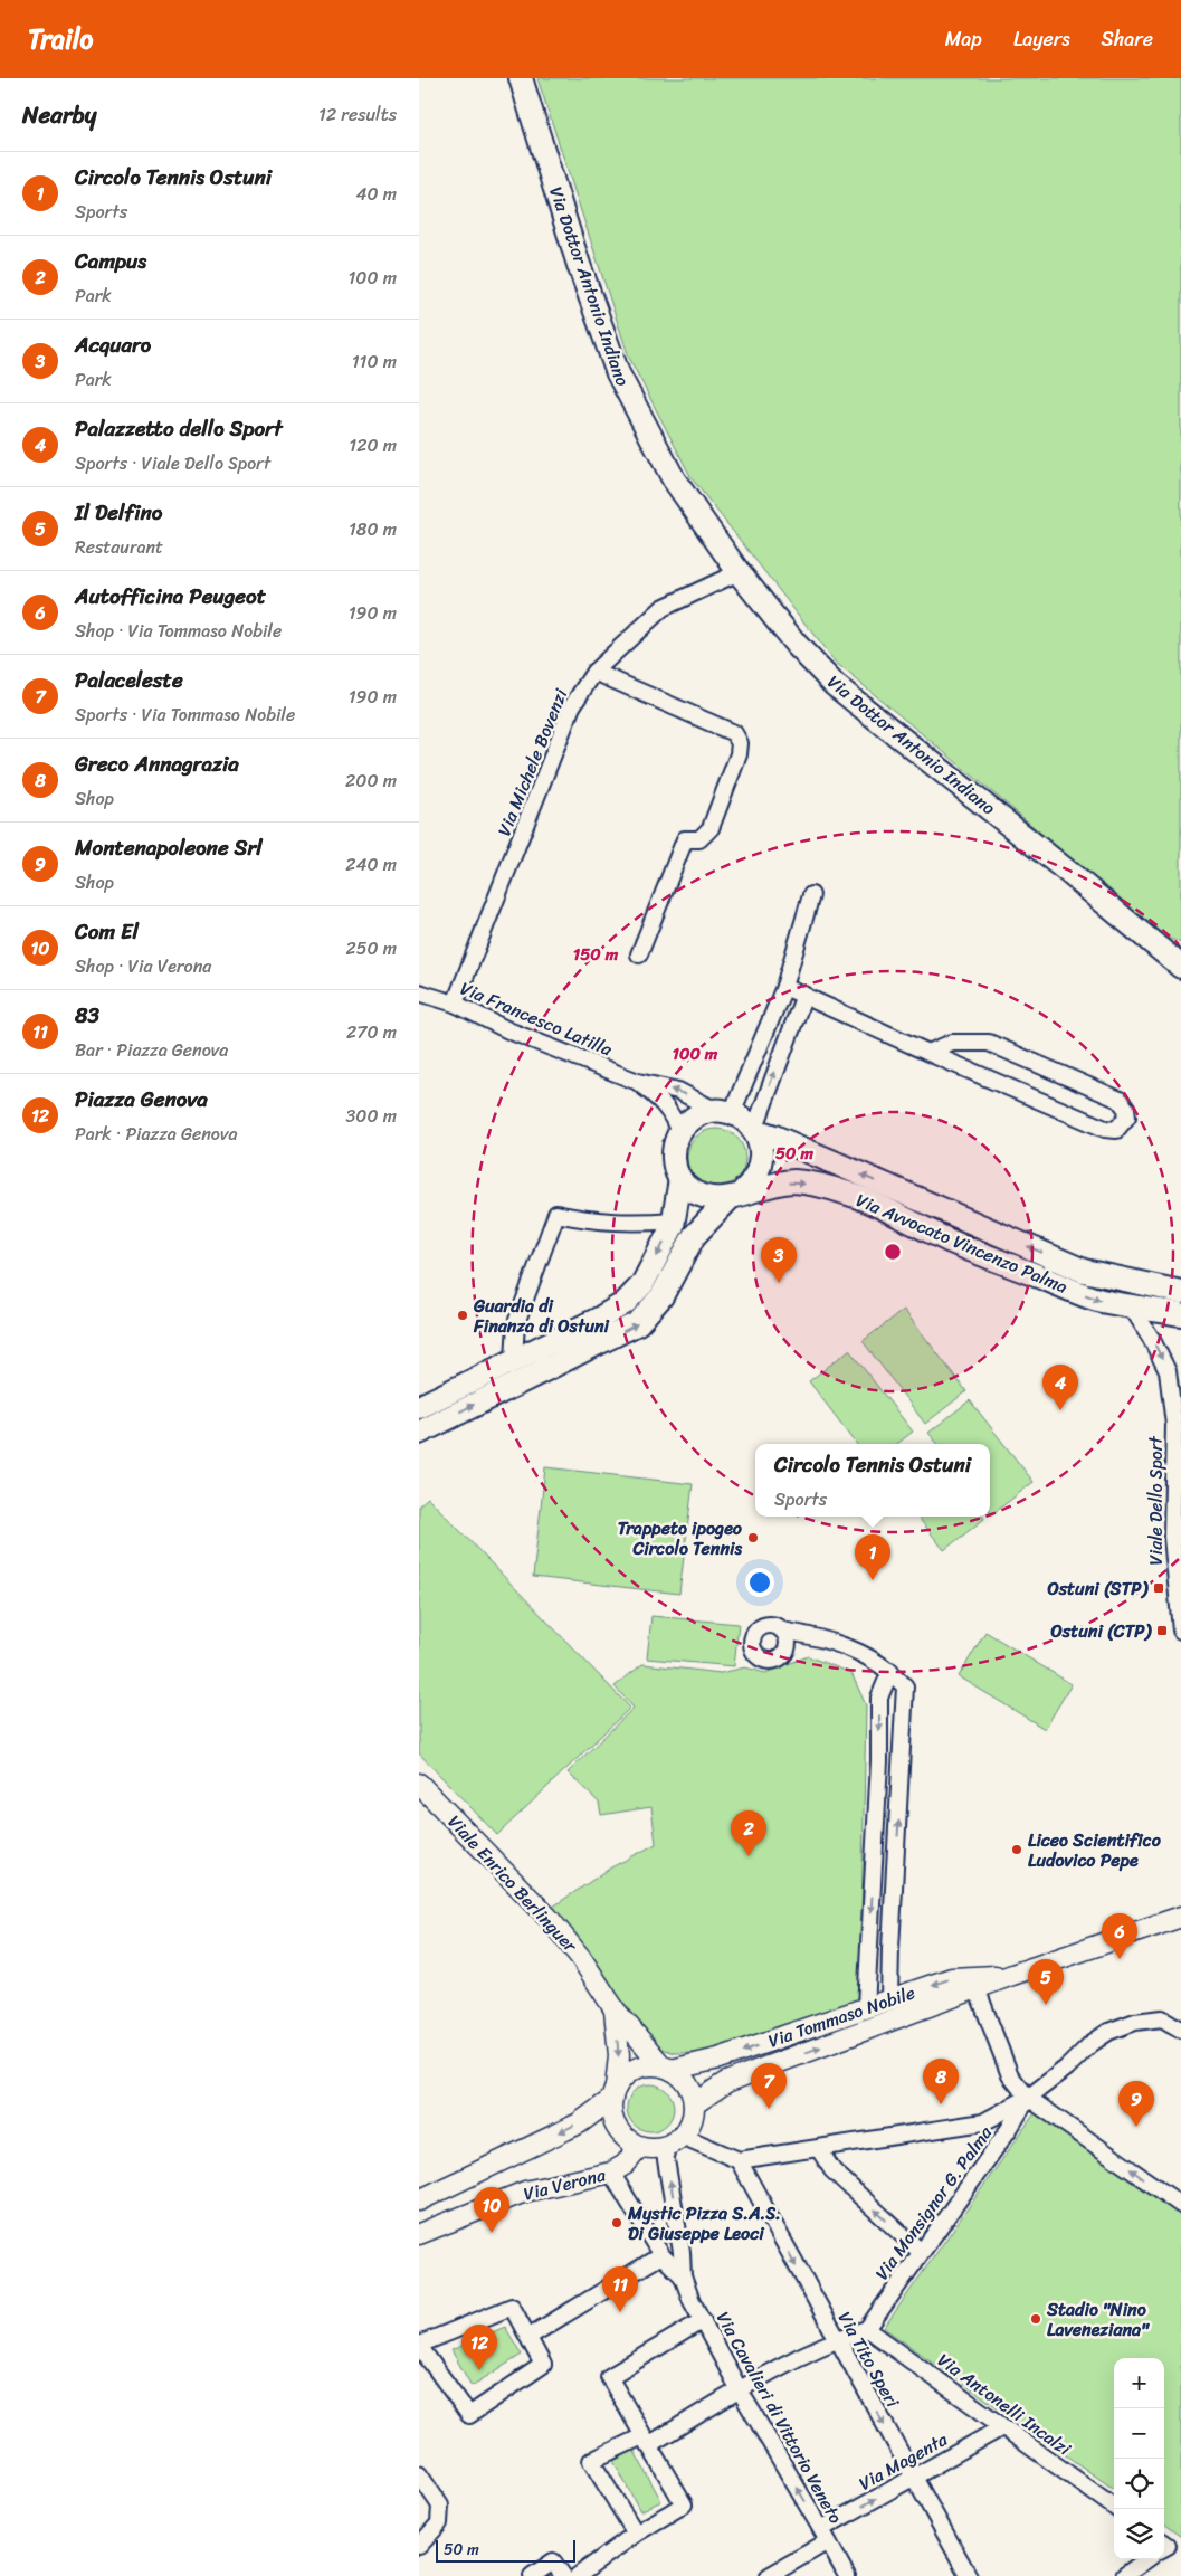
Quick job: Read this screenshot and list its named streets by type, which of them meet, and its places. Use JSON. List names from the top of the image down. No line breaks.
{"streets":{"main road":["Via Dottor Antonio Indiano","Via Avvocato Vincenzo Palma"],"street":["Via Michele Bovenzi","Via Francesco Latilla","Viale Dello Sport","Viale Enrico Berlinguer","Via Tommaso Nobile","Via Verona","Via Monsignor G. Palma","Via Tito Speri","Via Antonelli Incalzi","Via Cavalieri di Vittorio Veneto","Via Magenta"]},"crossings":[["Via Dottor Antonio Indiano","Via Michele Bovenzi"],["Via Michele Bovenzi","Via Francesco Latilla"],["Via Francesco Latilla","Via Avvocato Vincenzo Palma"],["Via Avvocato Vincenzo Palma","Viale Dello Sport"],["Viale Enrico Berlinguer","Via Tommaso Nobile"],["Viale Enrico Berlinguer","Via Verona"],["Viale Enrico Berlinguer","Via Cavalieri di Vittorio Veneto"],["Via Tommaso Nobile","Via Verona"],["Via Tommaso Nobile","Via Cavalieri di Vittorio Veneto"],["Via Verona","Via Cavalieri di Vittorio Veneto"],["Via Monsignor G. Palma","Via Tito Speri"],["Via Monsignor G. Palma","Via Antonelli Incalzi"],["Via Tito Speri","Via Magenta"],["Via Antonelli Incalzi","Via Magenta"],["Via Cavalieri di Vittorio Veneto","Via Magenta"]],"one_way":["Via Magenta"],"places":{"other":["Guardia di Finanza di Ostuni","Trappeto ipogeo Circolo Tennis","Liceo Scientifico Ludovico Pepe","Mystic Pizza S.A.S. Di Giuseppe Leoci","Stadio \"Nino Laveneziana\""],"transit":["Ostuni (STP)","Ostuni (CTP)"]},"scale_bar":"50 m","page":{"header":"Trailo","nav":["Map","Layers","Share"],"heading":["Nearby","12 results"],"list":[{"mark":"1","name":"Circolo Tennis Ostuni","note":"Sports","value":"40 m"},{"mark":"2","name":"Campus","note":"Park","value":"100 m"},{"mark":"3","name":"Acquaro","note":"Park","value":"110 m"},{"mark":"4","name":"Palazzetto dello Sport","note":"Sports · Viale Dello Sport","value":"120 m"},{"mark":"5","name":"Il Delfino","note":"Restaurant","value":"180 m"},{"mark":"6","name":"Autofficina Peugeot","note":"Shop · Via Tommaso Nobile","value":"190 m"},{"mark":"7","name":"Palaceleste","note":"Sports · Via Tommaso Nobile","value":"190 m"},{"mark":"8","name":"Greco Annagrazia","note":"Shop","value":"200 m"},{"mark":"9","name":"Montenapoleone Srl","note":"Shop","value":"240 m"},{"mark":"10","name":"Com El","note":"Shop · Via Verona","value":"250 m"},{"mark":"11","name":"83","note":"Bar · Piazza Genova","value":"270 m"},{"mark":"12","name":"Piazza Genova","note":"Park · Piazza Genova","value":"300 m"}],"pins":["3","4","1","2","6","5","8","7","9","10","11","12"],"popup":["Circolo Tennis Ostuni","Sports"],"map_buttons":["+","−"],"scale":"50 m"},"rings":["150 m","100 m","50 m"]}
